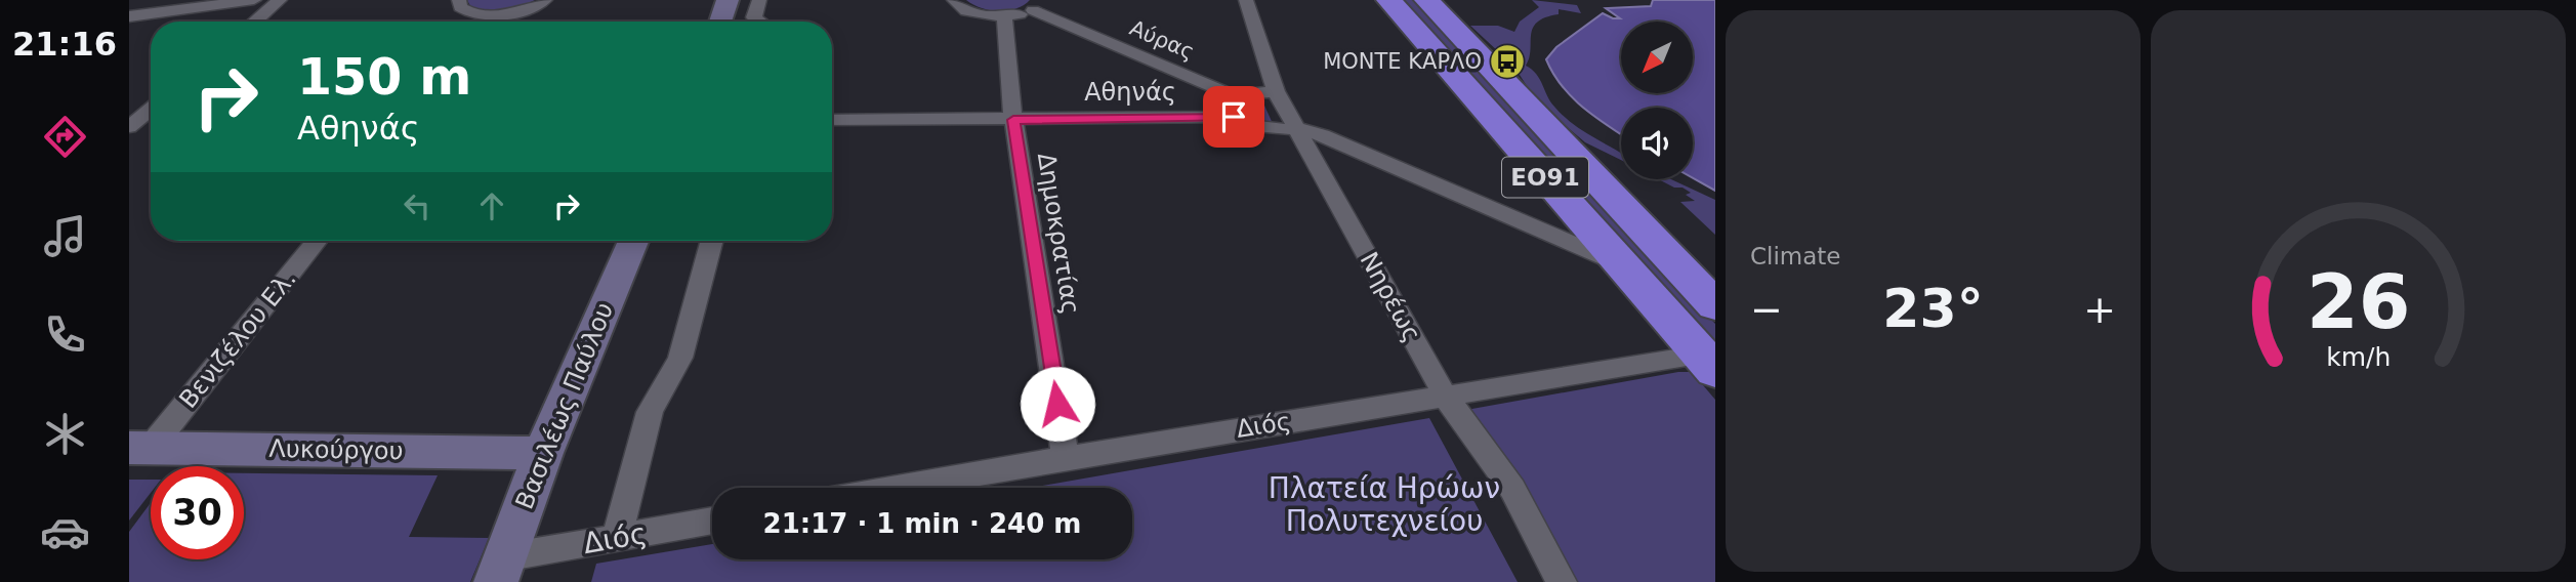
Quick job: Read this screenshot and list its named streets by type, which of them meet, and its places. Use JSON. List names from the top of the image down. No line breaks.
{"streets":{"highway":["ΕΟ91"],"street":["Αύρας","Αθηνάς","Δημοκρατίας","Νηρέως","Βενιζέλου Ελ.","Βασιλέως Παύλου","Διός","Λυκούργου"]},"crossings":[["Αύρας","Νηρέως"],["Αθηνάς","ΕΟ91"],["Αθηνάς","Δημοκρατίας"],["Αθηνάς","Νηρέως"],["ΕΟ91","Διός"],["Δημοκρατίας","Διός"],["Νηρέως","Διός"],["Βενιζέλου Ελ.","Λυκούργου"],["Βασιλέως Παύλου","Διός"],["Βασιλέως Παύλου","Λυκούργου"]],"parks":["Πλατεία Ηρώων Πολυτεχνείου"],"places":{"bus stop":["ΜΟΝΤΕ ΚΑΡΛΟ"]},"north":"bottom left","page":{"tabs":"21:16","tile":"Climate","turn":["150 m","Αθηνάς"],"heat":["−","23°","+"],"limit":"30","trip":"21:17 · 1 min · 240 m","gauge":["26","km/h"]}}
